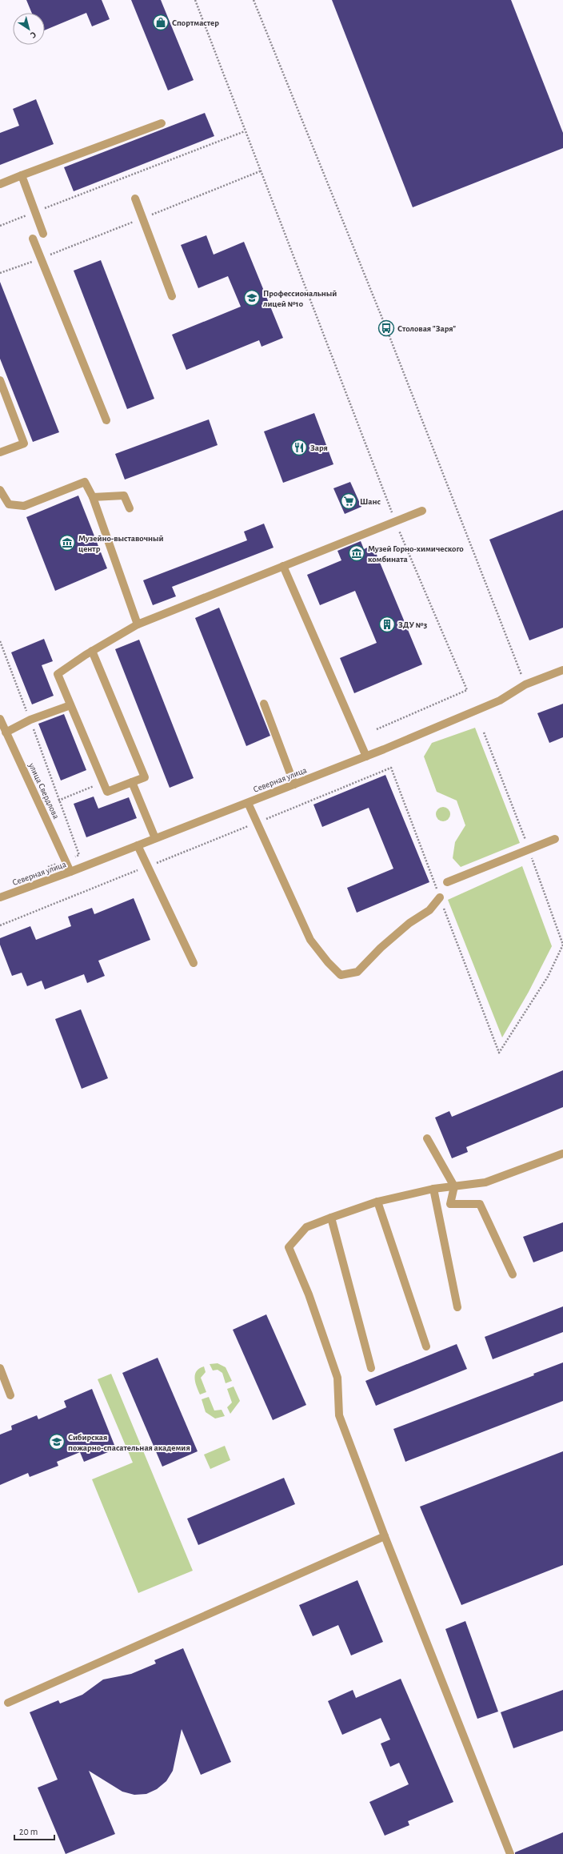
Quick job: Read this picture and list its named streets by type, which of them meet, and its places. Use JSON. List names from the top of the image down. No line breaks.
{"streets":{"street":["Северная улица","улица Свердлова"]},"crossings":[["Северная улица","улица Свердлова"]],"places":{"shop":["Спортмастер"],"school or university":["Профессиональный лицей №10","Сибирская пожарно-спасательная академия"],"bus stop":["Столовая \"Заря\""],"restaurant":["Заря"],"supermarket":["Шанс"],"museum":["Музейно-выставочный центр","Музей Горно-химического комбината"],"building":["ЗДУ №3"]},"scale_bar":"20 m","north":"bottom right"}
